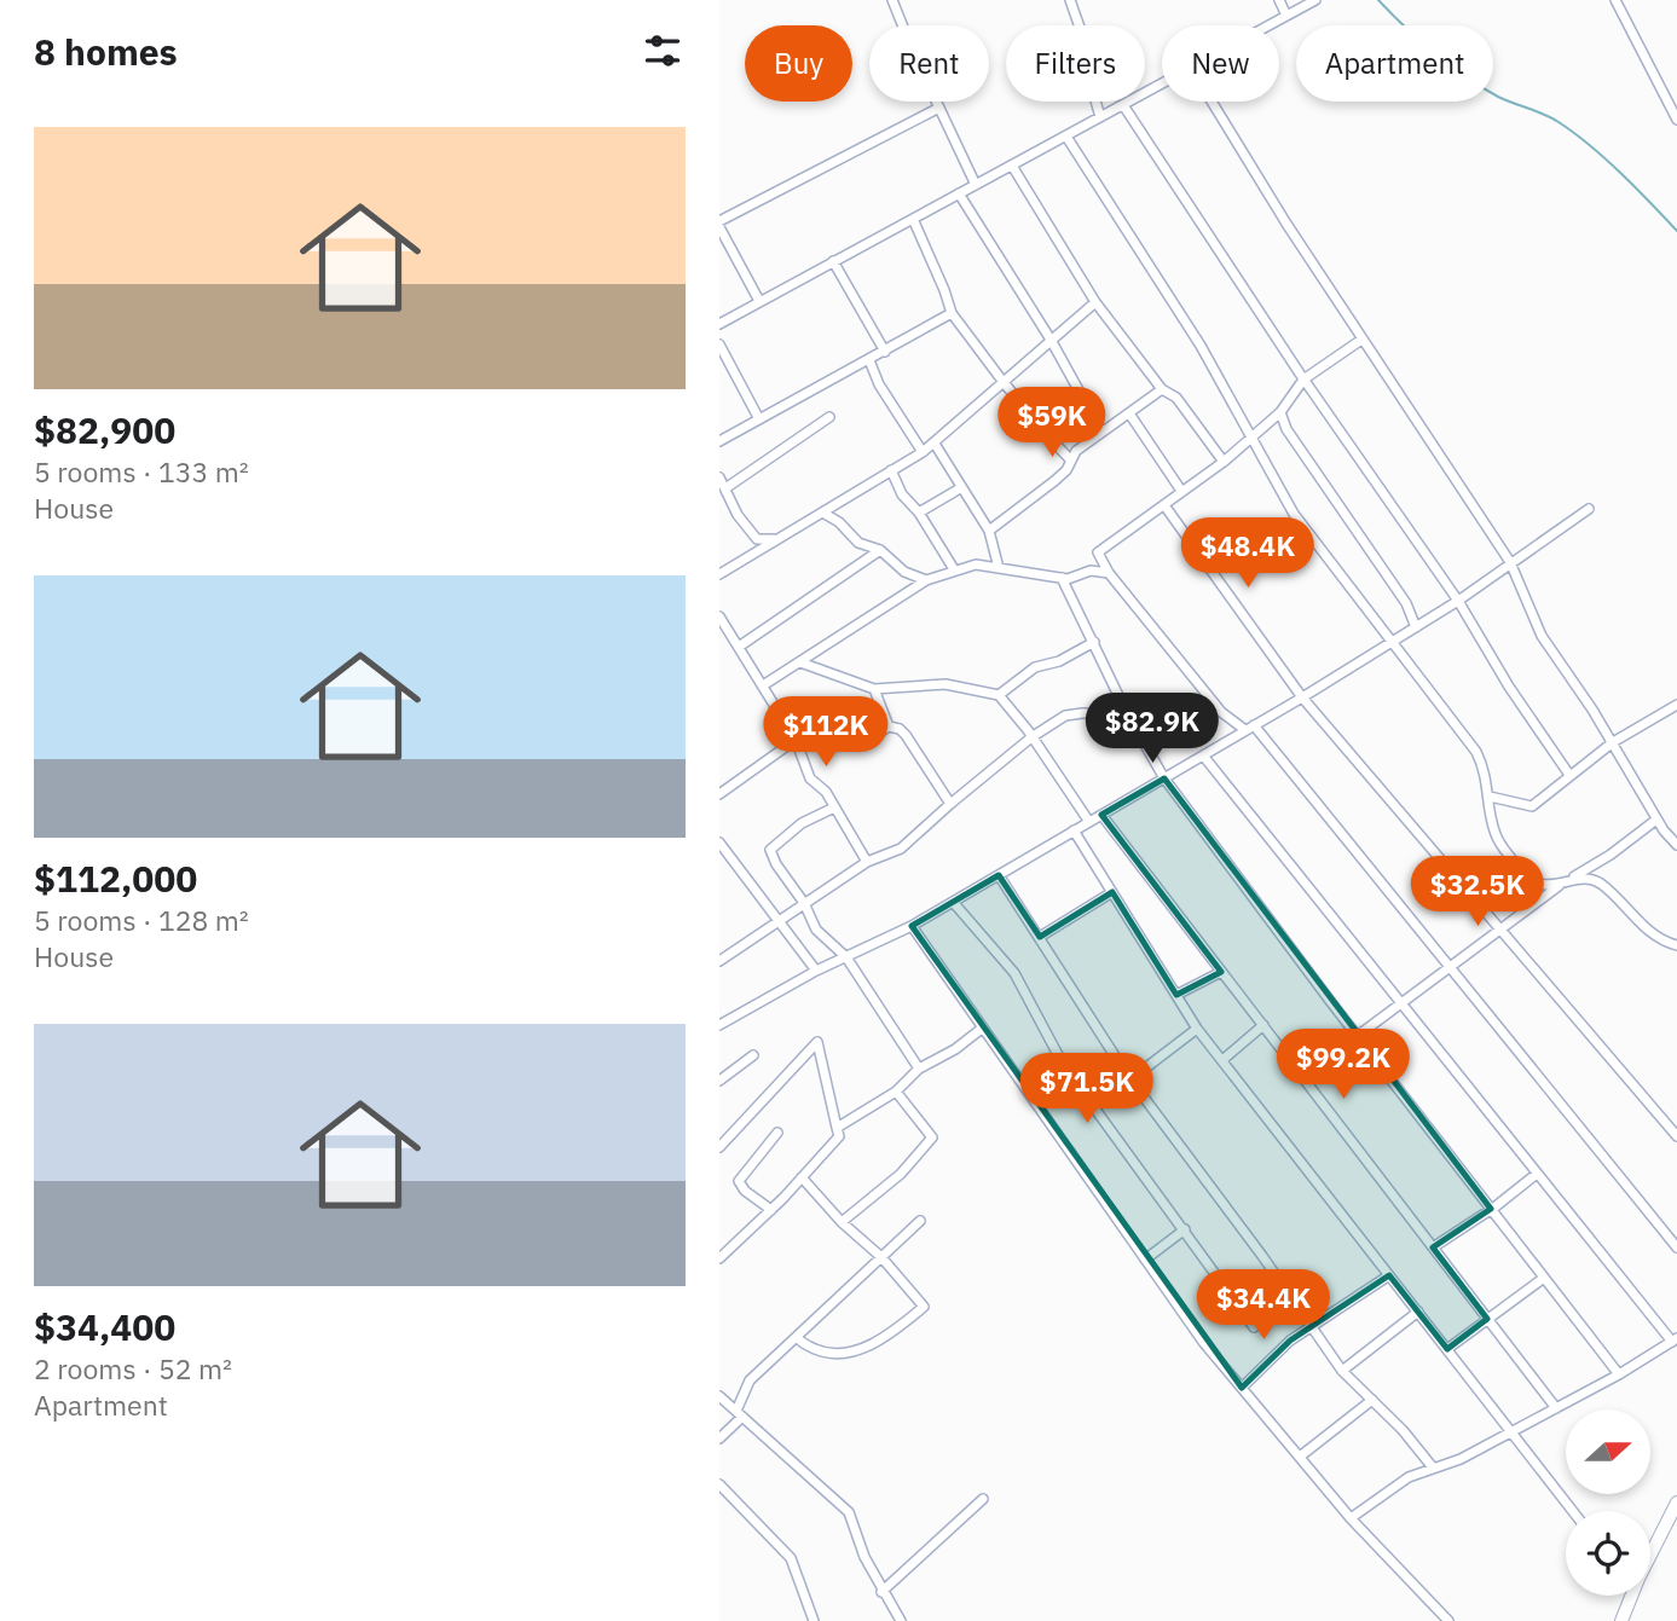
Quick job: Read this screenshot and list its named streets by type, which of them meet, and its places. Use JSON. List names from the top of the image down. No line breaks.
{"north":"right","page":{"heading":"8 homes","chip":["Buy","Rent","Filters","New","Apartment"],"list":[{"name":"$82,900","note":"5 rooms · 133 m² · House"},{"name":"$112,000","note":"5 rooms · 128 m² · House"},{"name":"$34,400","note":"2 rooms · 52 m² · Apartment"}],"price":["$59K","$48.4K","$82.9K","$112K","$32.5K","$99.2K","$71.5K","$34.4K"]}}
